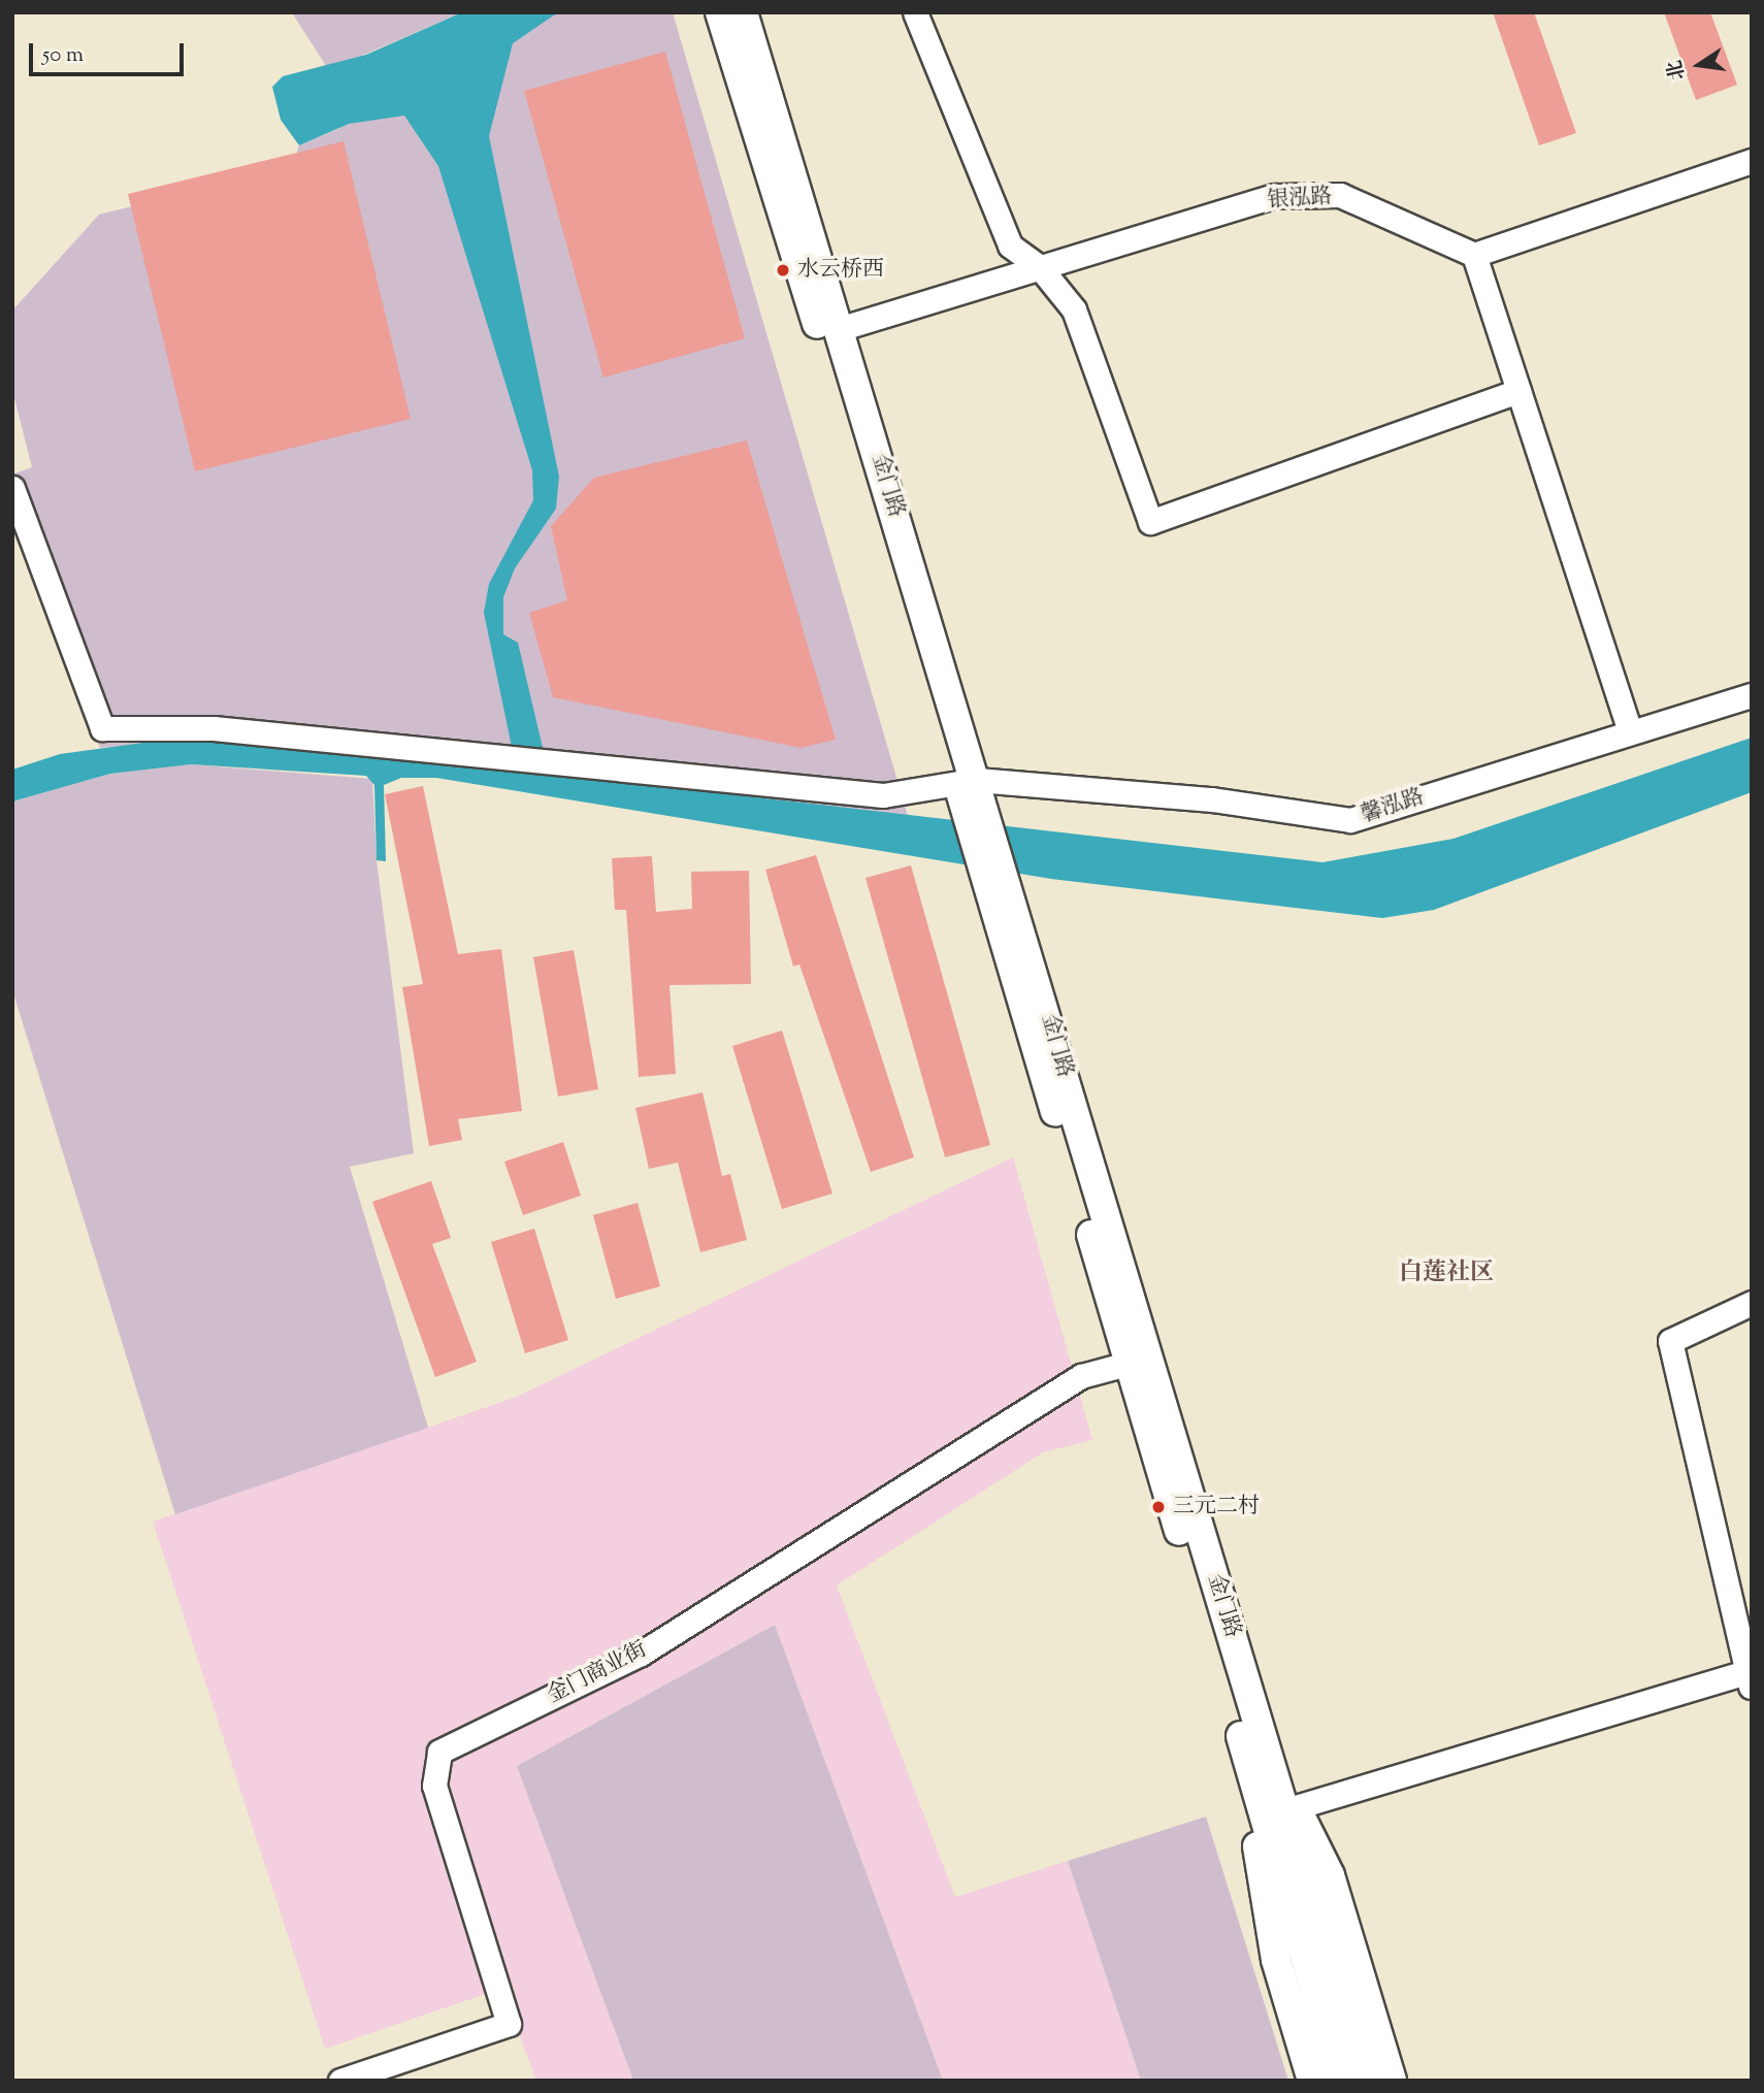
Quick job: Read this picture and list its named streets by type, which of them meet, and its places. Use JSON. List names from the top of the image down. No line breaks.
{"streets":{"main road":["金门路"],"street":["银泓路","馨泓路","金门商业街"]},"crossings":[["银泓路","金门路"],["金门路","馨泓路"],["金门路","金门商业街"]],"districts":["白莲社区"],"places":["水云桥西","三元二村"],"scale_bar":"50 m","north":"left"}
